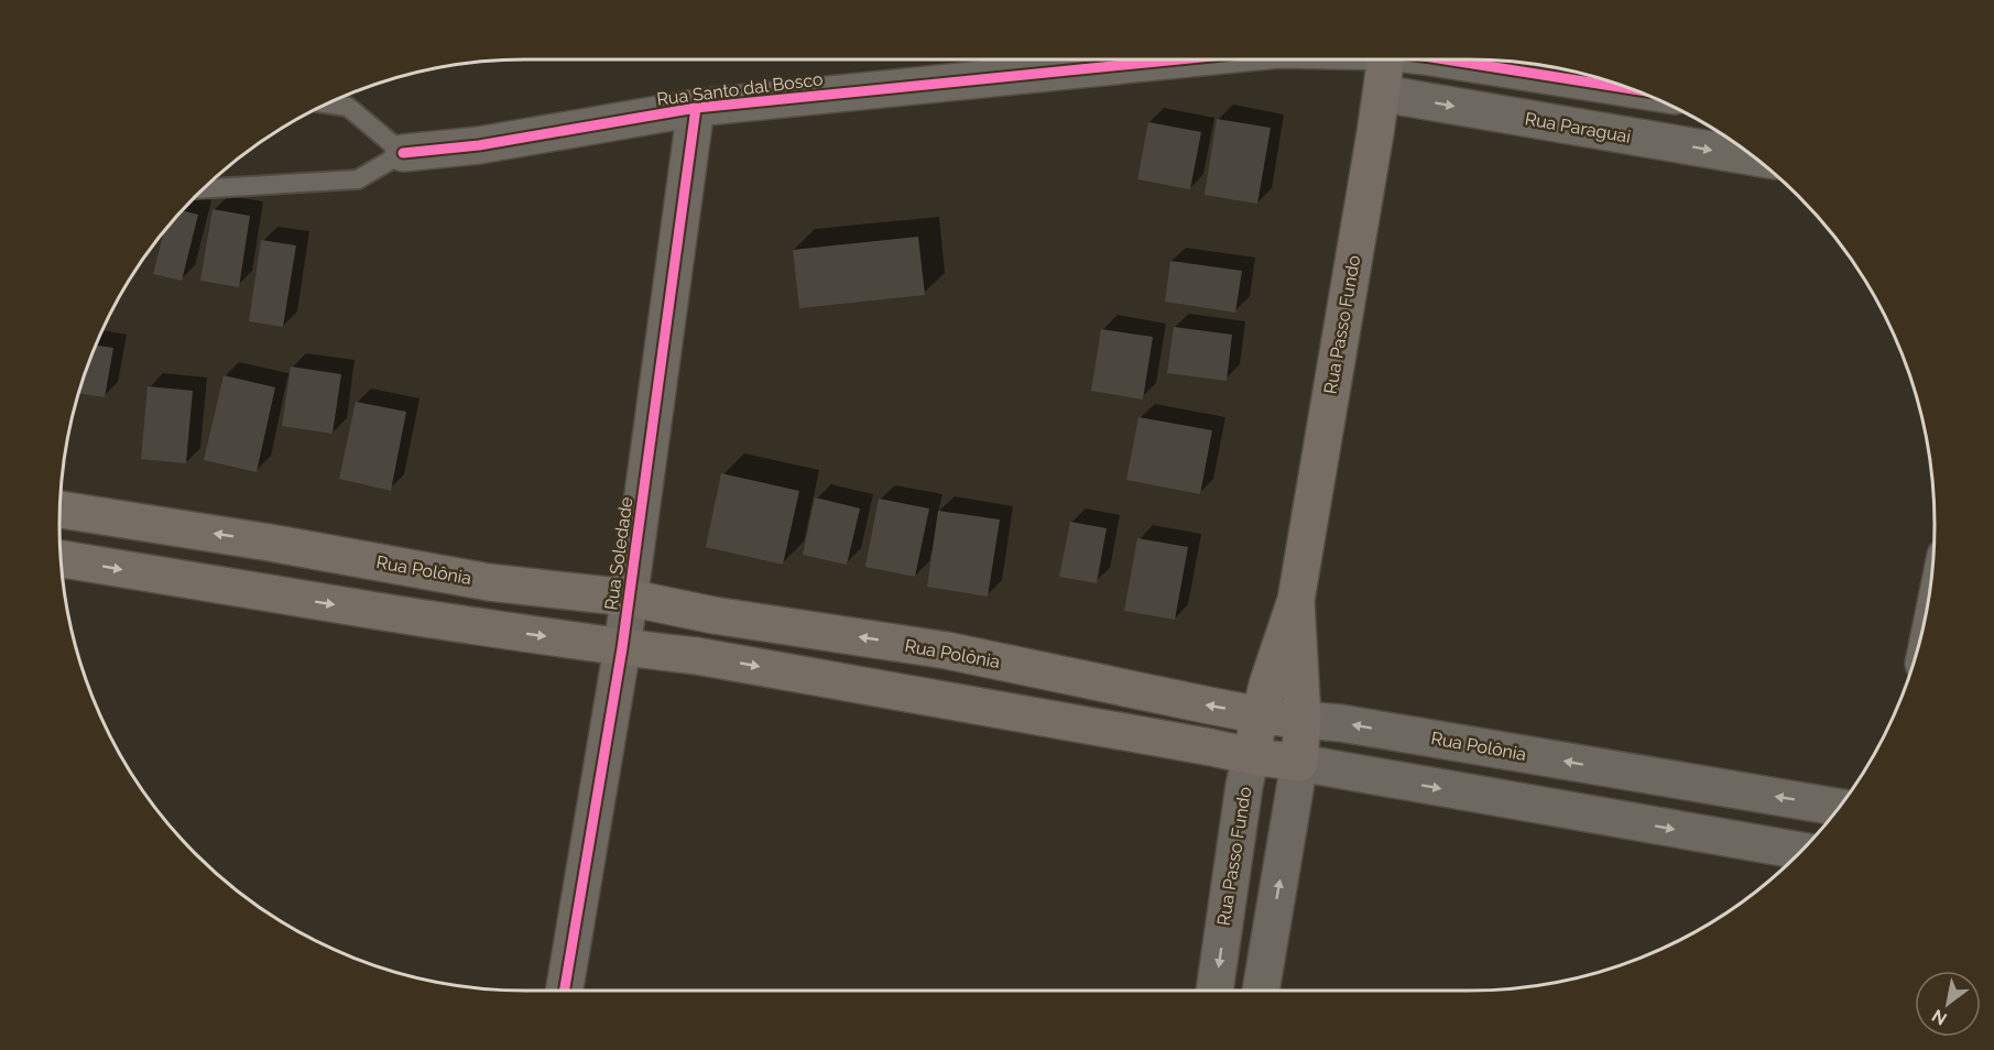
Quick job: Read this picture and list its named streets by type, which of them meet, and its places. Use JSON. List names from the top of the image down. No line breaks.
{"streets":{"main road":["Rua Passo Fundo","Rua Polônia"],"street":["Rua Santo dal Bosco","Rua Paraguai","Rua Soledade"]},"crossings":[["Rua Santo dal Bosco","Rua Soledade"],["Rua Paraguai","Rua Passo Fundo"],["Rua Passo Fundo","Rua Polônia"],["Rua Soledade","Rua Polônia"]],"north":"bottom left"}
